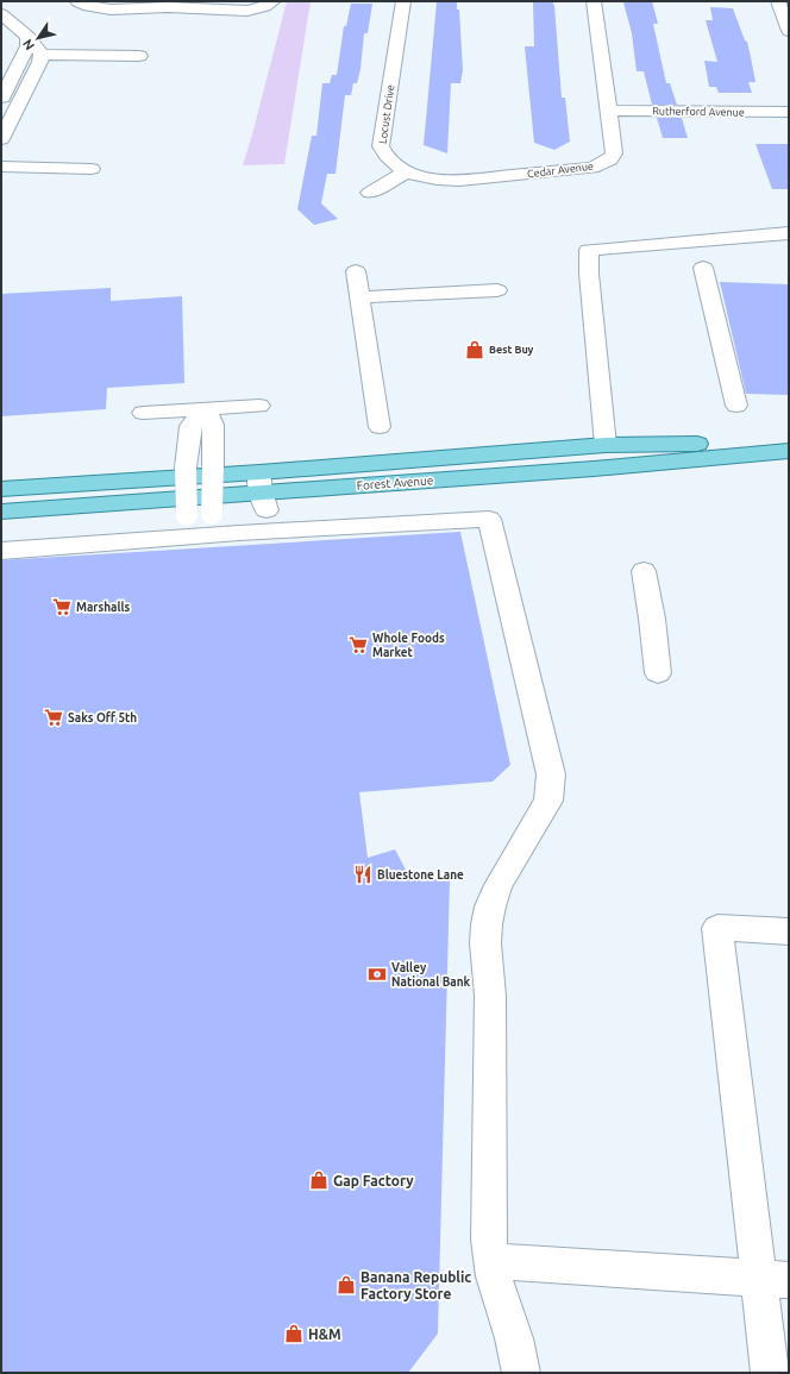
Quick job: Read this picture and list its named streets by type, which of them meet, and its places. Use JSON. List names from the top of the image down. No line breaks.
{"streets":{"main road":["Forest Avenue"],"street":["Rutherford Avenue","Locust Drive","Cedar Avenue"]},"crossings":[["Rutherford Avenue","Cedar Avenue"],["Locust Drive","Cedar Avenue"]],"places":{"shop":["Best Buy","Gap Factory","Banana Republic Factory Store","H&M"],"supermarket":["Marshalls","Whole Foods Market","Saks Off 5th"],"restaurant":["Bluestone Lane"],"bank":["Valley National Bank"]},"north":"bottom left"}
